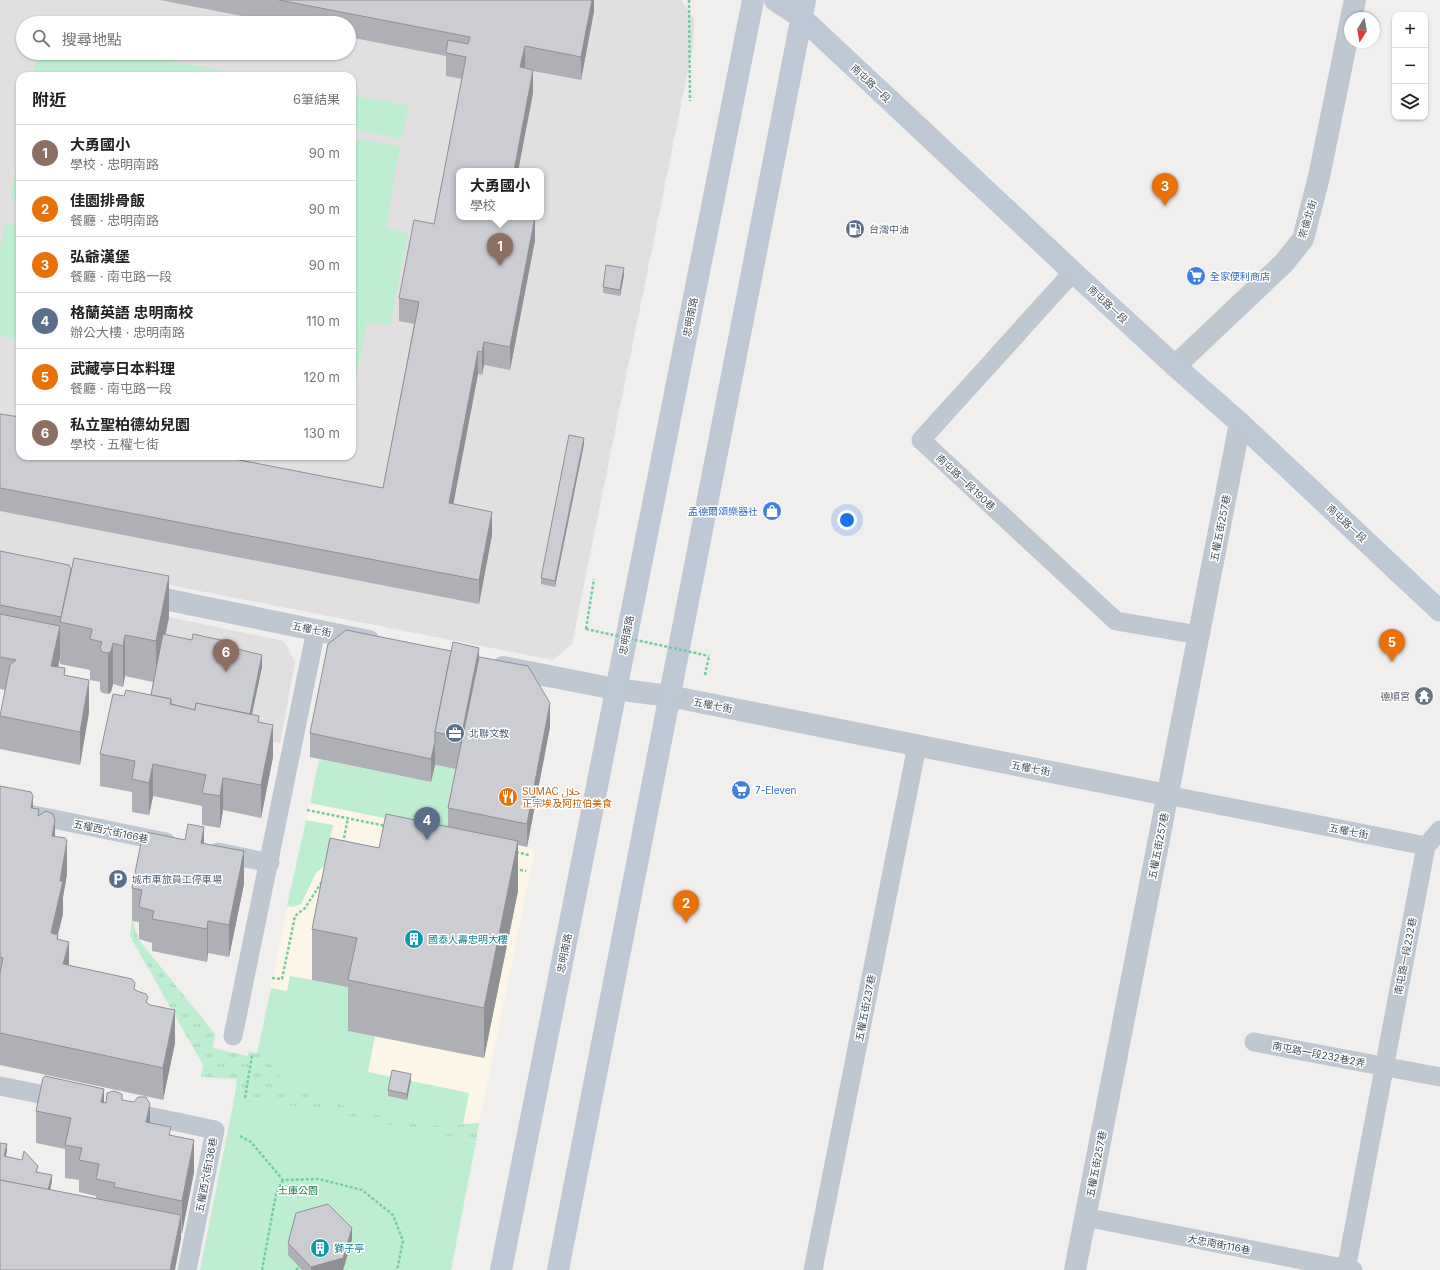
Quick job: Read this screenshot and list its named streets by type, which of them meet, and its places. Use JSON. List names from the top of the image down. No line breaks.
{"streets":{"main road":["南屯路一段","忠明南路"],"street":["崇倫北街","五權五街257巷","五權七街"],"lane":["南屯路一段190巷","五權西六街166巷","南屯路一段232巷","五權五街237巷","南屯路一段232巷2弄","五權西六街136巷","大忠南街116巷"]},"crossings":[["南屯路一段","崇倫北街"],["南屯路一段","南屯路一段190巷"],["南屯路一段","五權五街257巷"],["忠明南路","五權七街"],["南屯路一段190巷","五權五街257巷"],["五權五街257巷","五權七街"],["五權五街257巷","大忠南街116巷"],["五權七街","南屯路一段232巷"],["五權七街","五權五街237巷"],["南屯路一段232巷","南屯路一段232巷2弄"],["南屯路一段232巷","大忠南街116巷"]],"parks":["土庫公園"],"places":{"fuel station":["台灣中油"],"supermarket":["全家便利商店","7-Eleven"],"shop":["孟德爾頌樂器社"],"temple":["德順宮"],"office":["北聯文教"],"restaurant":["SUMAC حلال 正宗埃及阿拉伯美食"],"parking":["城市車旅員工停車場"],"building":["國泰人壽忠明大樓","獅子亭"]},"north":"bottom","page":{"map_buttons":["+","−"],"search":"搜尋地點","heading":["附近","6筆結果"],"list":[{"mark":"1","name":"大勇國小","note":"學校 · 忠明南路","value":"90 m"},{"mark":"2","name":"佳園排骨飯","note":"餐廳 · 忠明南路","value":"90 m"},{"mark":"3","name":"弘爺漢堡","note":"餐廳 · 南屯路一段","value":"90 m"},{"mark":"4","name":"格蘭英語 忠明南校","note":"辦公大樓 · 忠明南路","value":"110 m"},{"mark":"5","name":"武藏亭日本料理","note":"餐廳 · 南屯路一段","value":"120 m"},{"mark":"6","name":"私立聖柏德幼兒園","note":"學校 · 五權七街","value":"130 m"}],"popup":["大勇國小","學校"],"pins":["3","1","5","6","4","2"]}}
